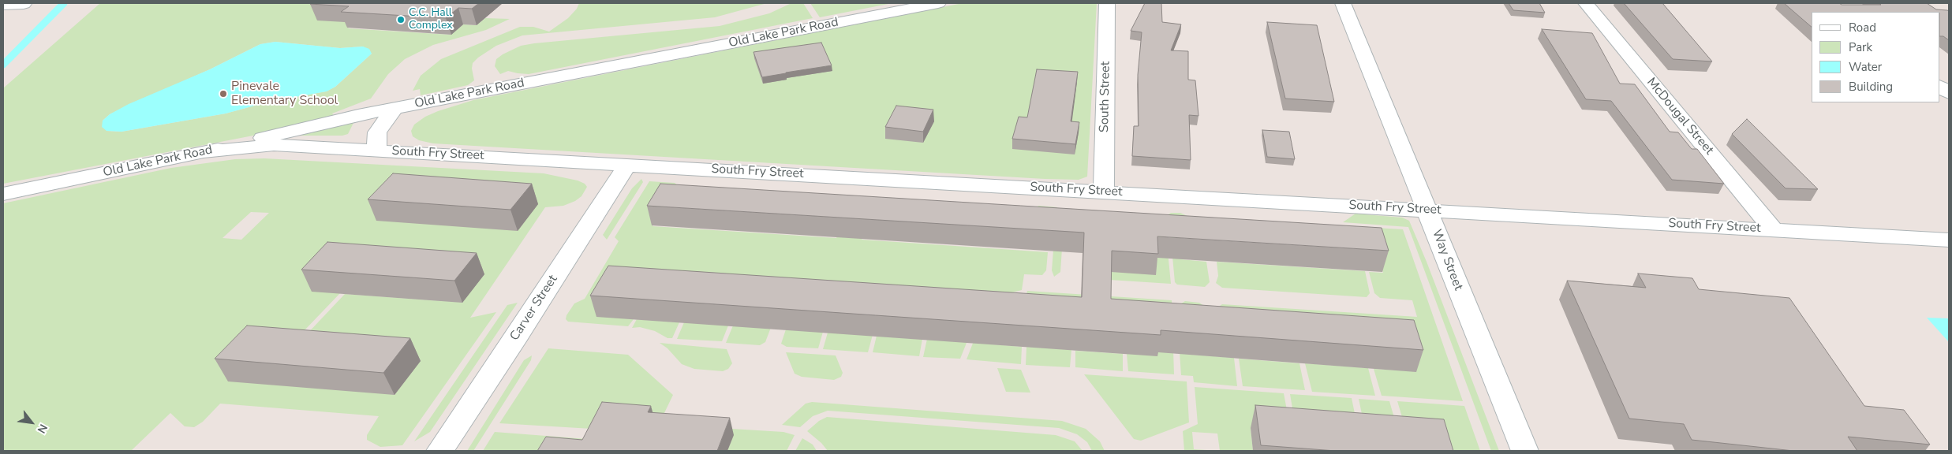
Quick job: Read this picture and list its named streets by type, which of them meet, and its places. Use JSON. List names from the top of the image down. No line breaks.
{"streets":{"street":["Old Lake Park Road","South Street","McDougal Street","South Fry Street","Way Street","Carver Street"]},"crossings":[["Old Lake Park Road","South Fry Street"],["South Street","South Fry Street"],["McDougal Street","South Fry Street"],["South Fry Street","Way Street"],["South Fry Street","Carver Street"]],"places":["C.C. Hall Complex","Pinevale Elementary School"],"legend":["Road","Park","Water","Building"],"north":"bottom right"}
